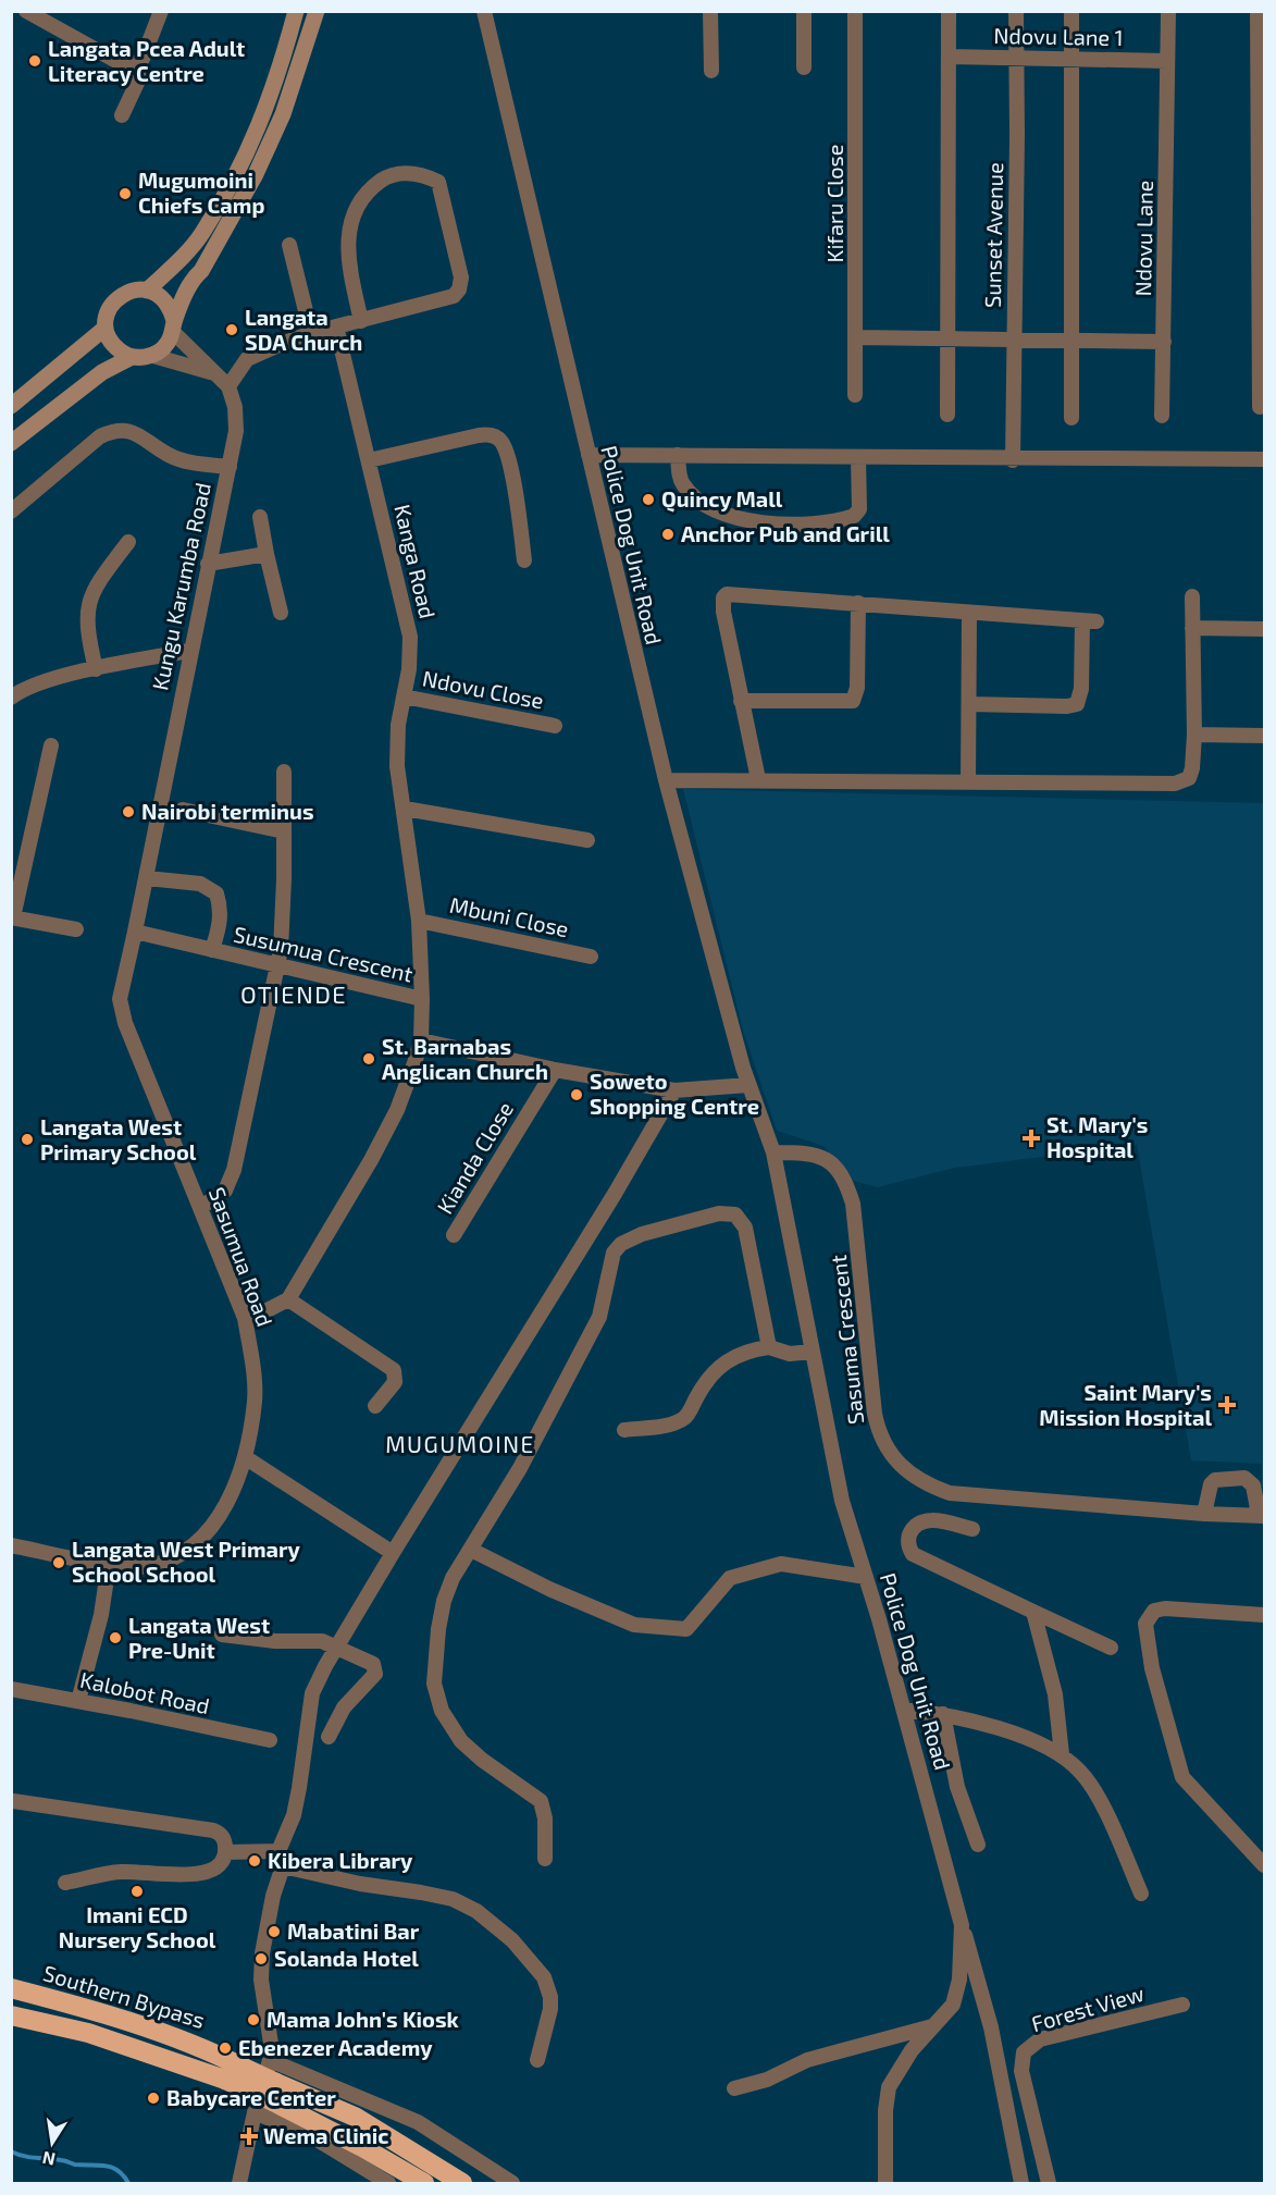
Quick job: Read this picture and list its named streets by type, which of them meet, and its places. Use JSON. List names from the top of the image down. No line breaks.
{"streets":{"highway":["Southern Bypass"],"street":["Ndovu Lane 1","Kifaru Close","Sunset Avenue","Ndovu Lane","Police Dog Unit Road","Kanga Road","Kungu Karumba Road","Ndovu Close","Mbuni Close","Susumua Crescent","Kianda Close","Sasumua Road","Sasuma Crescent","Kalobot Road","Forest View"]},"crossings":[["Ndovu Lane 1","Sunset Avenue"],["Ndovu Lane 1","Ndovu Lane"],["Police Dog Unit Road","Sasuma Crescent"],["Kanga Road","Ndovu Close"],["Kanga Road","Mbuni Close"],["Kanga Road","Susumua Crescent"],["Kungu Karumba Road","Susumua Crescent"],["Kungu Karumba Road","Sasumua Road"],["Susumua Crescent","Sasumua Road"]],"districts":["OTIENDE","MUGUMOINE"],"places":{"other":["Langata Pcea Adult Literacy Centre","Mugumoini Chiefs Camp","Langata SDA Church","Quincy Mall","Anchor Pub and Grill","Nairobi terminus","St. Barnabas Anglican Church","Soweto Shopping Centre","Langata West Primary School","Langata West Primary School School","Langata West Pre-Unit","Kibera Library","Imani ECD Nursery School","Mabatini Bar","Solanda Hotel","Mama John's Kiosk","Ebenezer Academy","Babycare Center"],"health":["St. Mary's Hospital","Saint Mary's Mission Hospital","Wema Clinic"]},"north":"bottom"}
